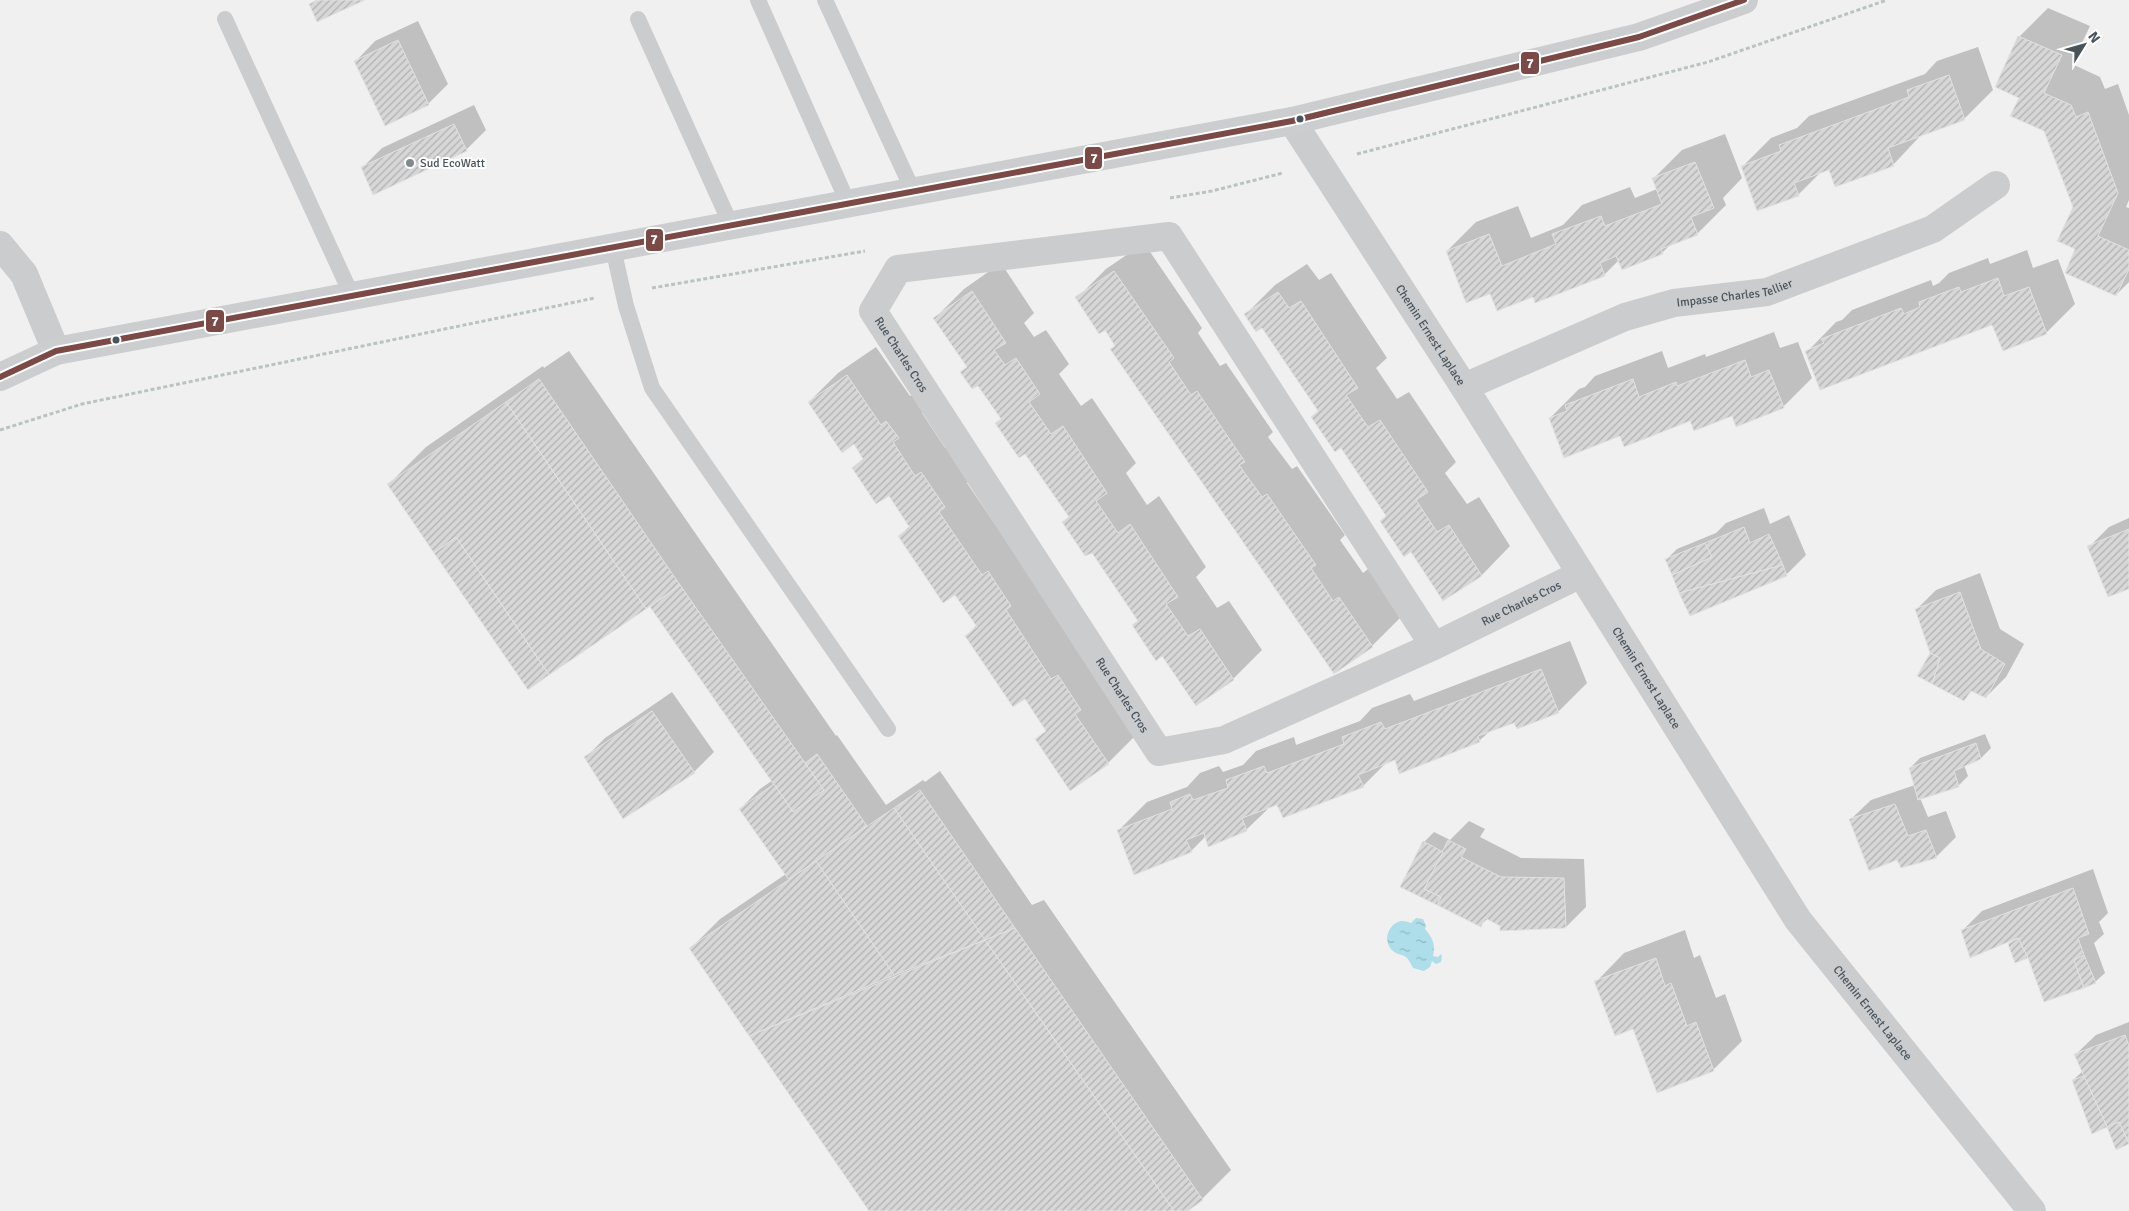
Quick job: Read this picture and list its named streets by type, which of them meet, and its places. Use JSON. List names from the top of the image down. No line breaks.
{"streets":{"street":["Impasse Charles Tellier","Chemin Ernest Laplace","Rue Charles Cros"]},"crossings":[["Impasse Charles Tellier","Chemin Ernest Laplace"],["Chemin Ernest Laplace","Rue Charles Cros"]],"places":["Sud EcoWatt"],"lines":["transit line 7"],"north":"top right"}
